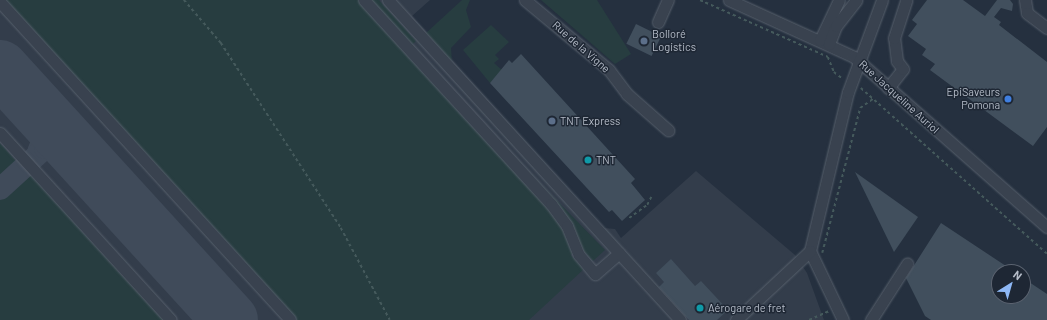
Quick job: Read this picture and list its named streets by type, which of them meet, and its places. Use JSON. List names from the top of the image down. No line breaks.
{"streets":{"street":["Rue de la Vigne","Rue Jacqueline Auriol"]},"places":["Bolloré Logistics","EpiSaveurs Pomona","TNT Express","TNT","Aérogare de fret"],"north":"top right"}
